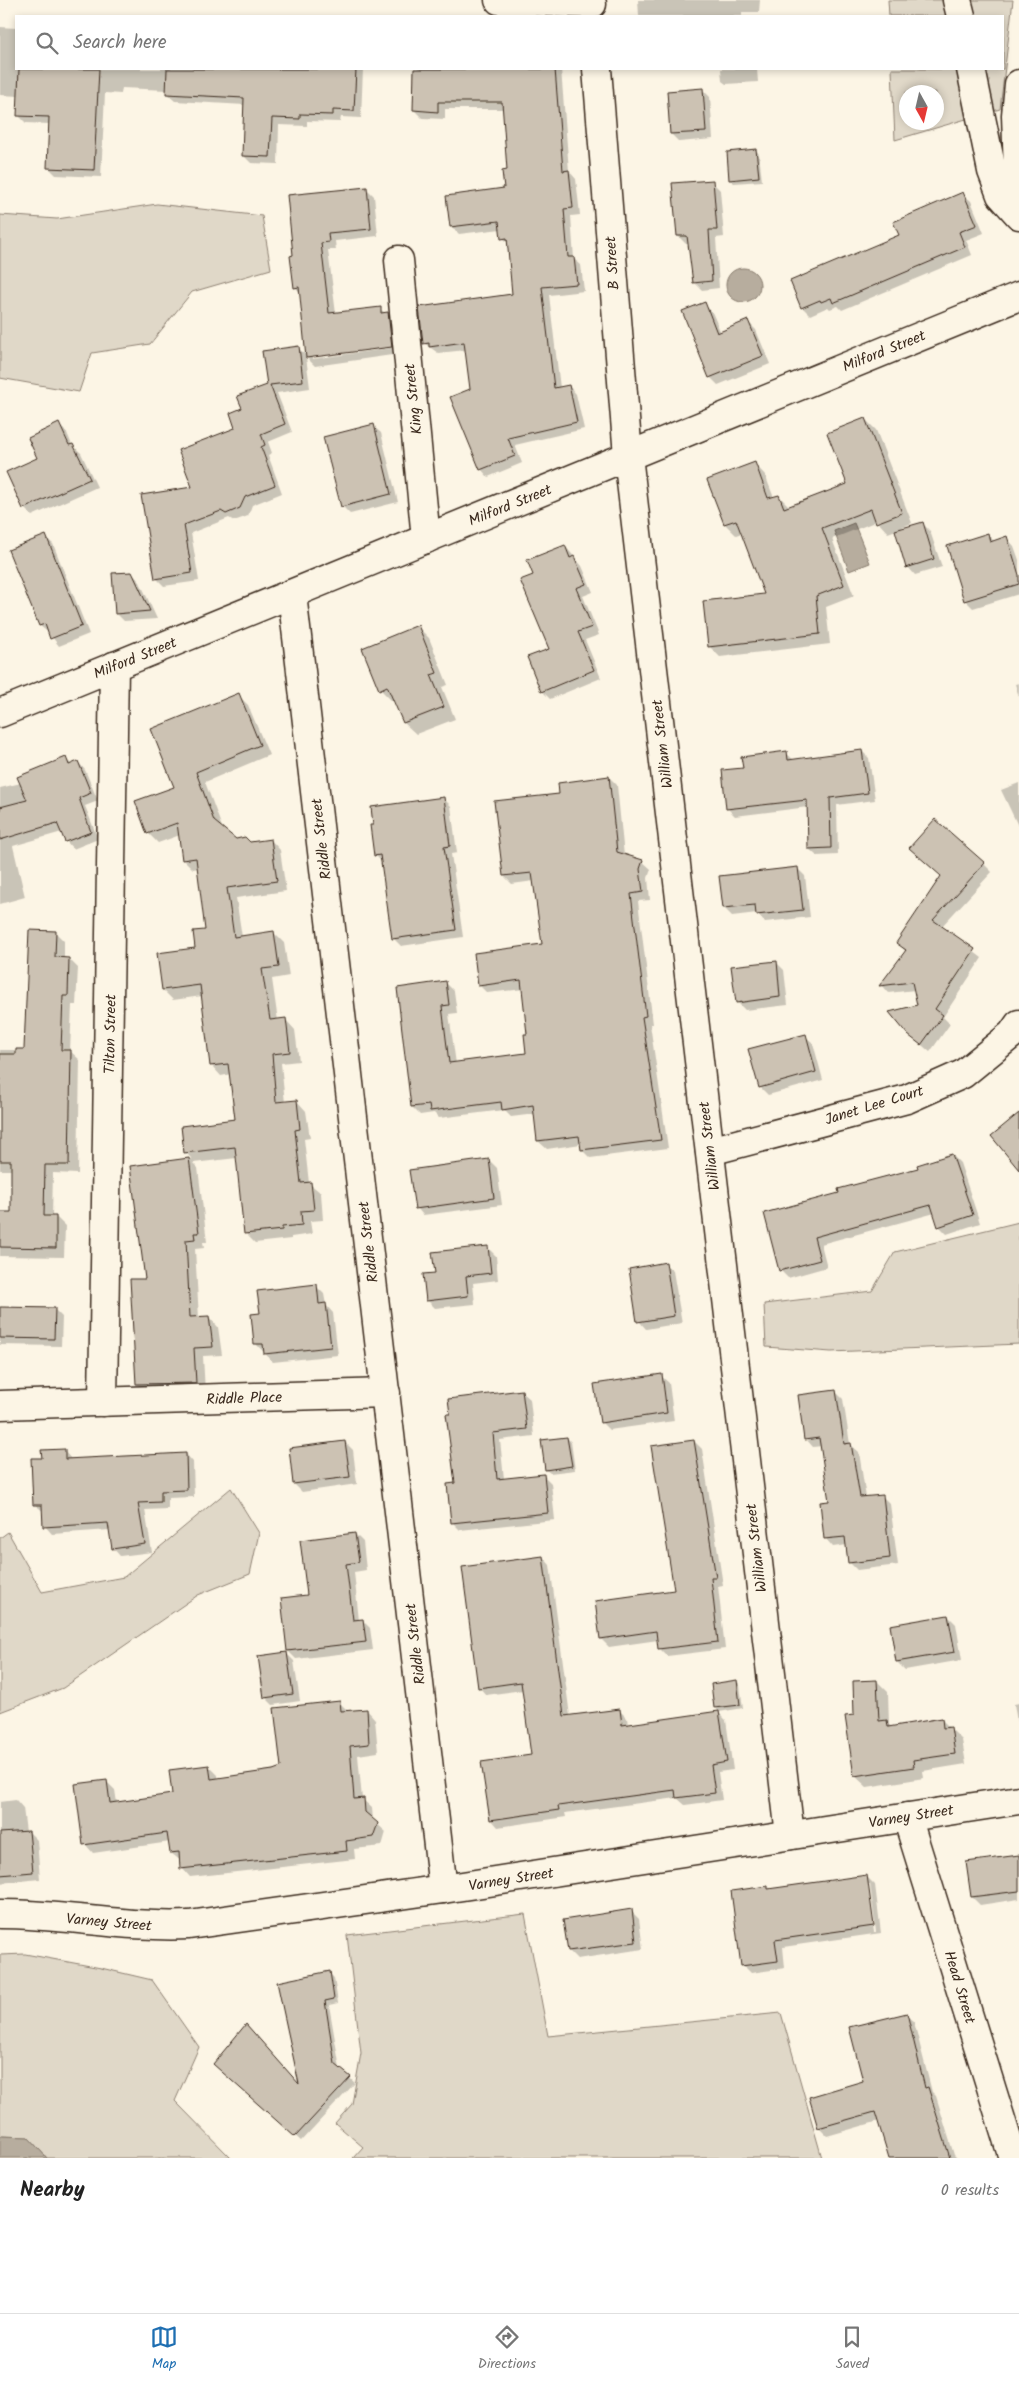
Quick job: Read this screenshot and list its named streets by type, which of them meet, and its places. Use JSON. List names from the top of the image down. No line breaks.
{"streets":{"street":["B Street","Milford Street","King Street","William Street","Riddle Street","Tilton Street","Janet Lee Court","Riddle Place","Varney Street","Head Street"]},"crossings":[["B Street","Milford Street"],["B Street","William Street"],["Milford Street","King Street"],["Milford Street","William Street"],["Milford Street","Riddle Street"],["Milford Street","Tilton Street"],["William Street","Janet Lee Court"],["William Street","Varney Street"],["Riddle Street","Riddle Place"],["Riddle Street","Varney Street"],["Tilton Street","Riddle Place"],["Varney Street","Head Street"]],"north":"bottom","page":{"search":"Search here","heading":["Nearby","0 results"],"nav":["Map","Directions","Saved"]}}
